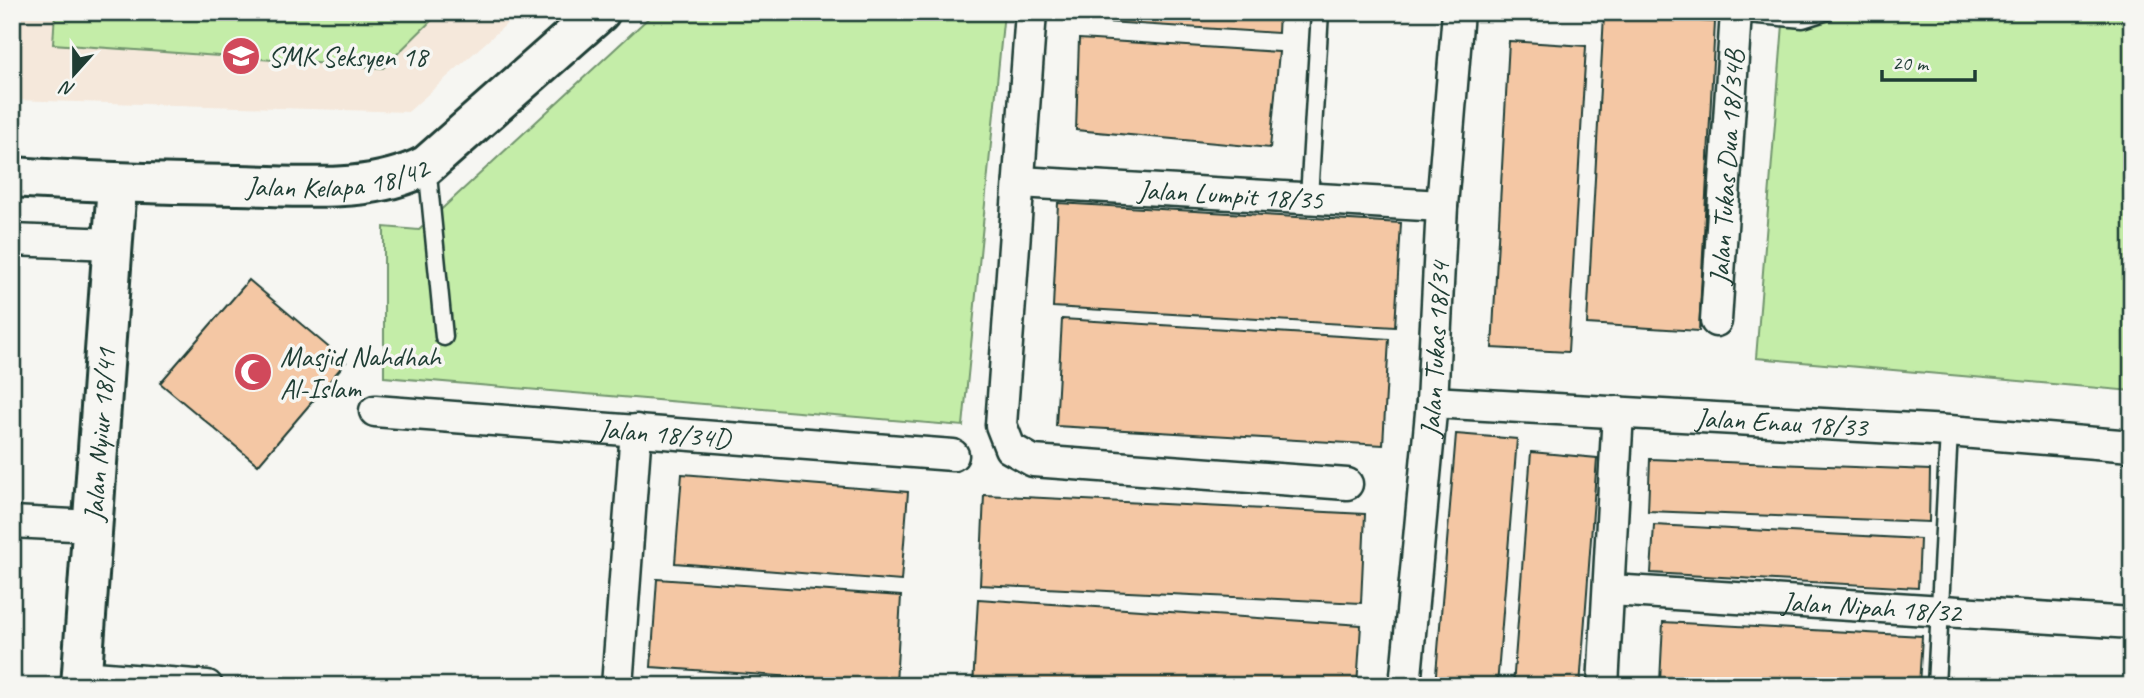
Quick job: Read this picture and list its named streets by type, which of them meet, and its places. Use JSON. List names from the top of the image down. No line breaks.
{"streets":{"street":["Jalan Tukas Dua 18/34B","Jalan Kelapa 18/42","Jalan Lumpit 18/35","Jalan Tukas 18/34","Jalan Enau 18/33","Jalan 18/34D","Jalan Nyiur 18/41","Jalan Nipah 18/32"]},"crossings":[["Jalan Kelapa 18/42","Jalan Nyiur 18/41"],["Jalan Lumpit 18/35","Jalan Tukas 18/34"],["Jalan Tukas 18/34","Jalan Enau 18/33"]],"places":{"school or university":["SMK Seksyen 18"],"mosque":["Masjid Nahdhah Al-Islam"]},"scale_bar":"20 m","north":"bottom"}
